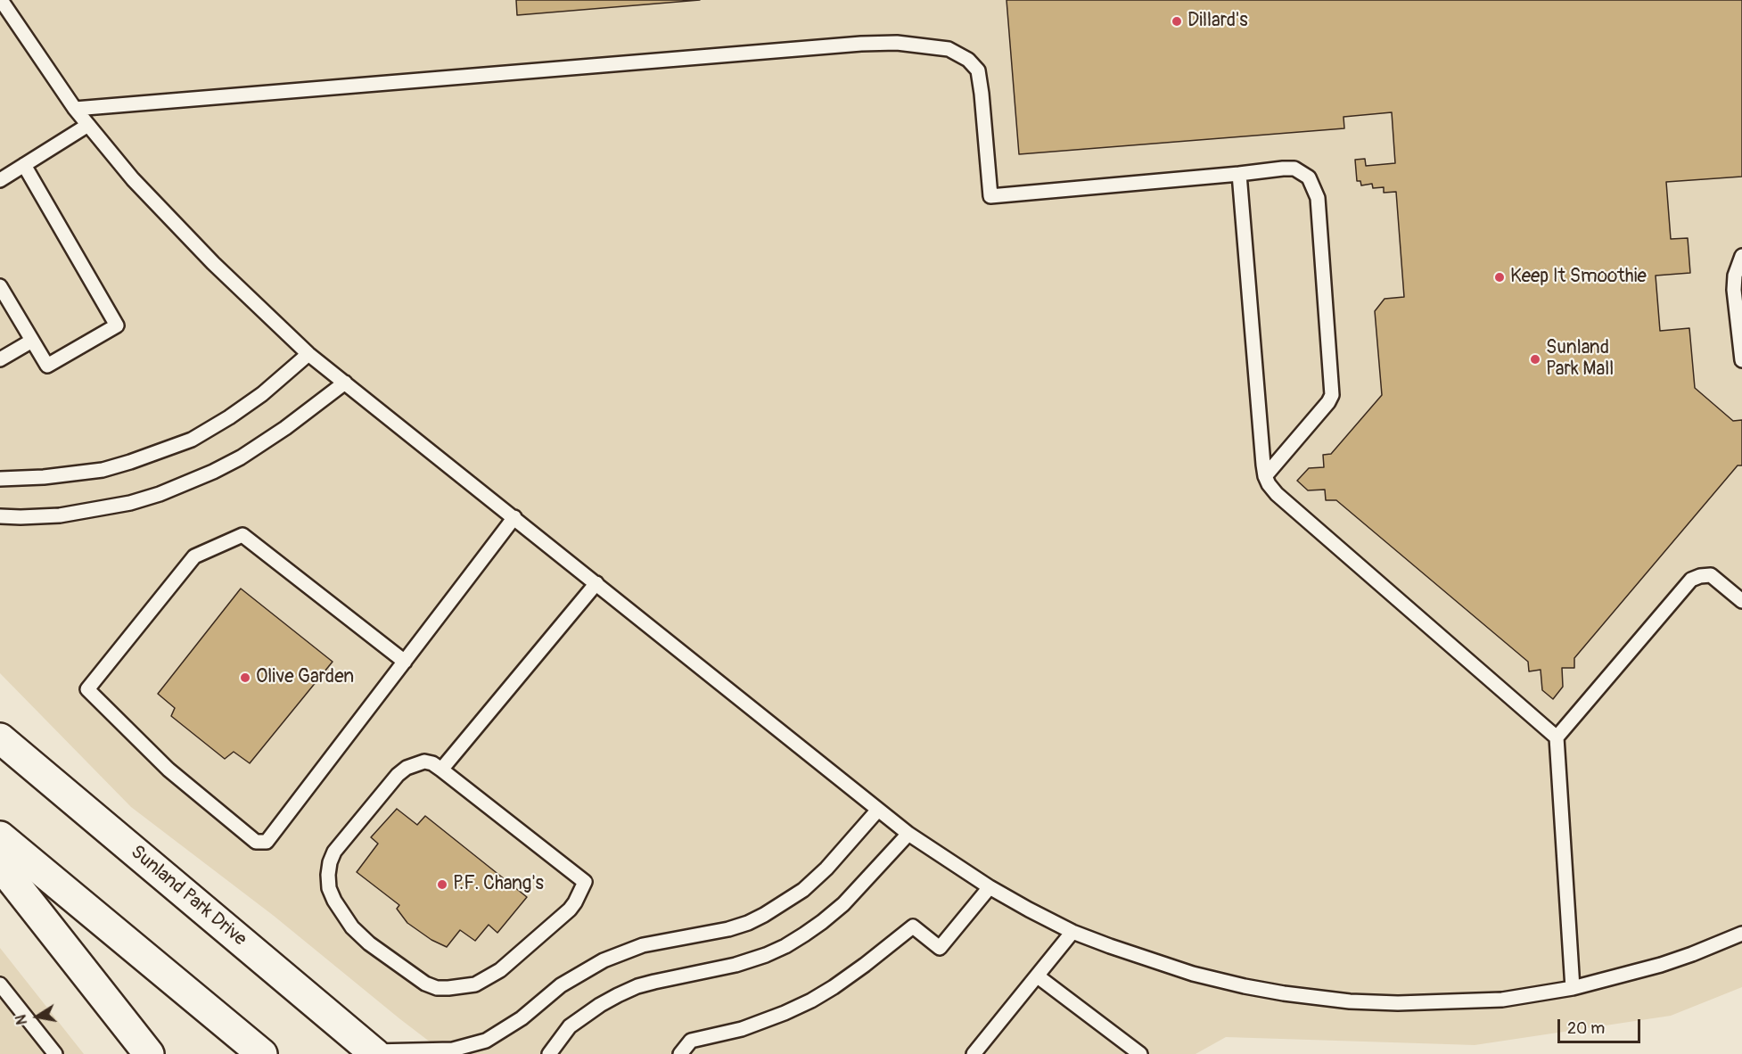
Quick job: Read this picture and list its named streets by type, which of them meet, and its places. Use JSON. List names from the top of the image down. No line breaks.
{"streets":{"main road":["Sunland Park Drive"]},"places":["Dillard's","Keep It Smoothie","Sunland Park Mall","Olive Garden","P.F. Chang's"],"scale_bar":"20 m","north":"left"}
